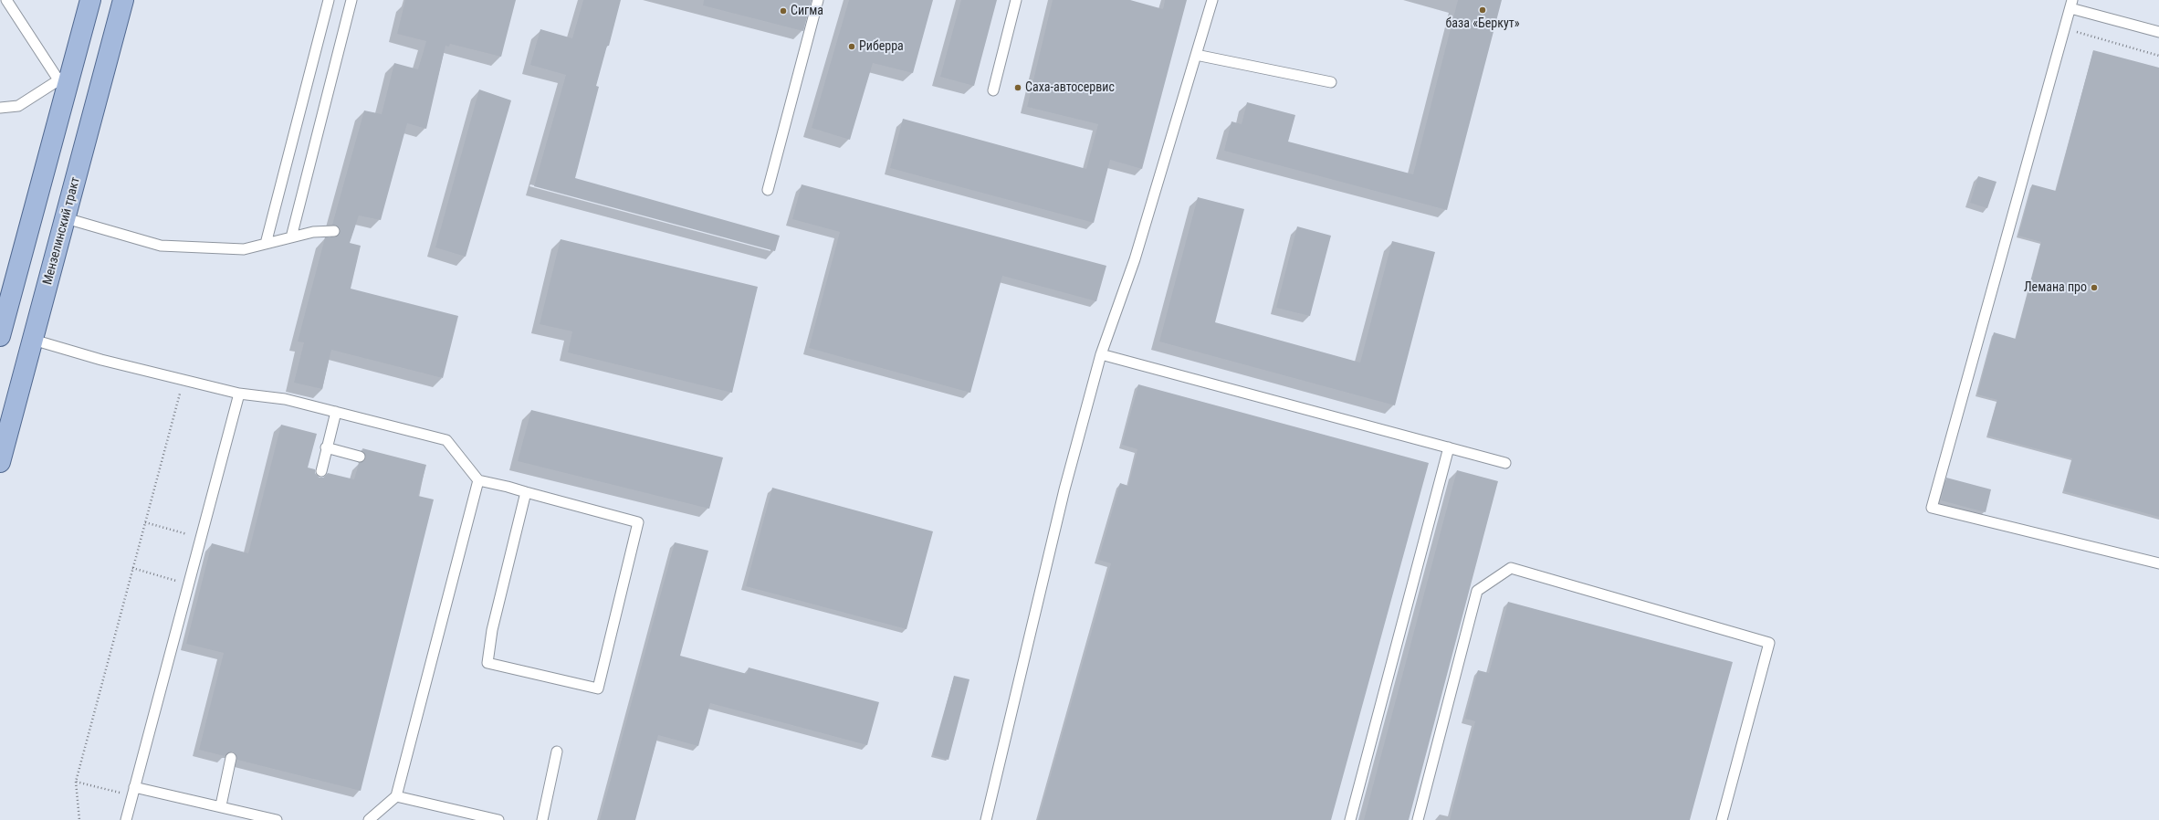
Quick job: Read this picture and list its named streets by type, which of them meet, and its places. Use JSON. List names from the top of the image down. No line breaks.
{"streets":{"main road":["Мензелинский тракт"]},"places":["база «Беркут»","Сигма","Риберра","Саха-автосервис","Лемана про"]}
